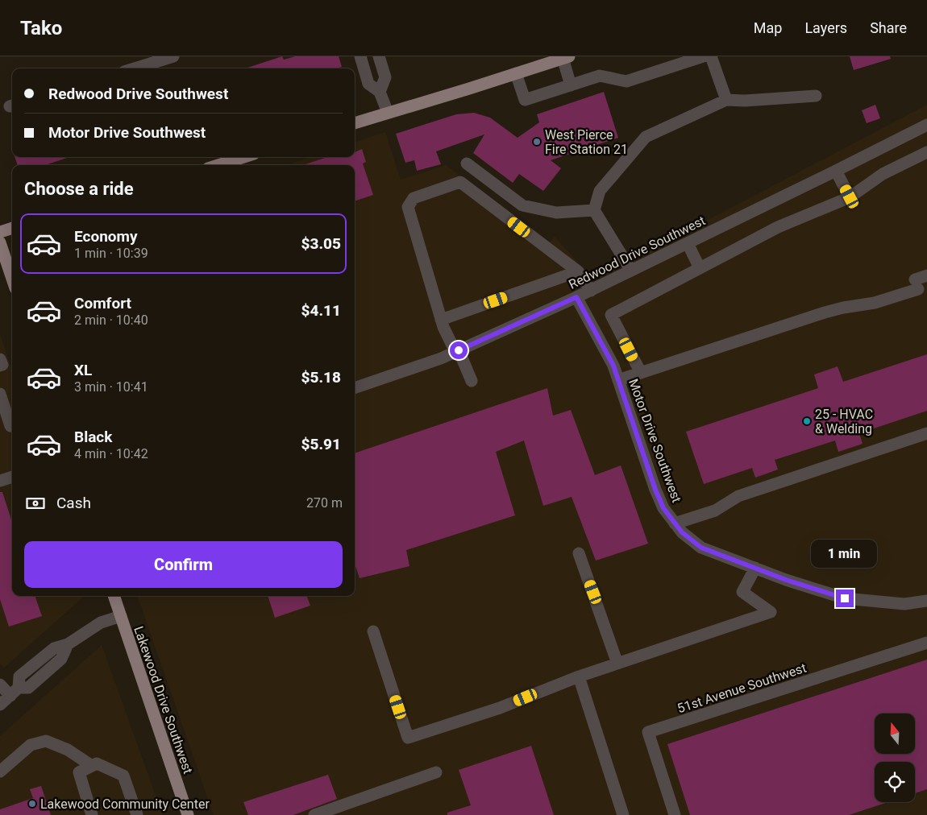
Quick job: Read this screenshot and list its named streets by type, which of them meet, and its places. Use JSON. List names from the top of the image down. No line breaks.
{"streets":{"main road":["Lakewood Drive Southwest"],"street":["Redwood Drive Southwest","Motor Drive Southwest","51st Avenue Southwest"]},"crossings":[["Redwood Drive Southwest","Motor Drive Southwest"]],"places":["West Pierce Fire Station 21","25 - HVAC & Welding","Lakewood Community Center"],"north":"top","page":{"header":"Tako","nav":["Map","Layers","Share"],"banner":["Redwood Drive Southwest","Motor Drive Southwest"],"heading":"Choose a ride","list":[{"name":"Economy","note":"1 min · 10:39","value":"$3.05"},{"name":"Comfort","note":"2 min · 10:40","value":"$4.11"},{"name":"XL","note":"3 min · 10:41","value":"$5.18"},{"name":"Black","note":"4 min · 10:42","value":"$5.91"}],"pay":["Cash","270 m"],"buttons":"Confirm","bubble":"1 min"}}
